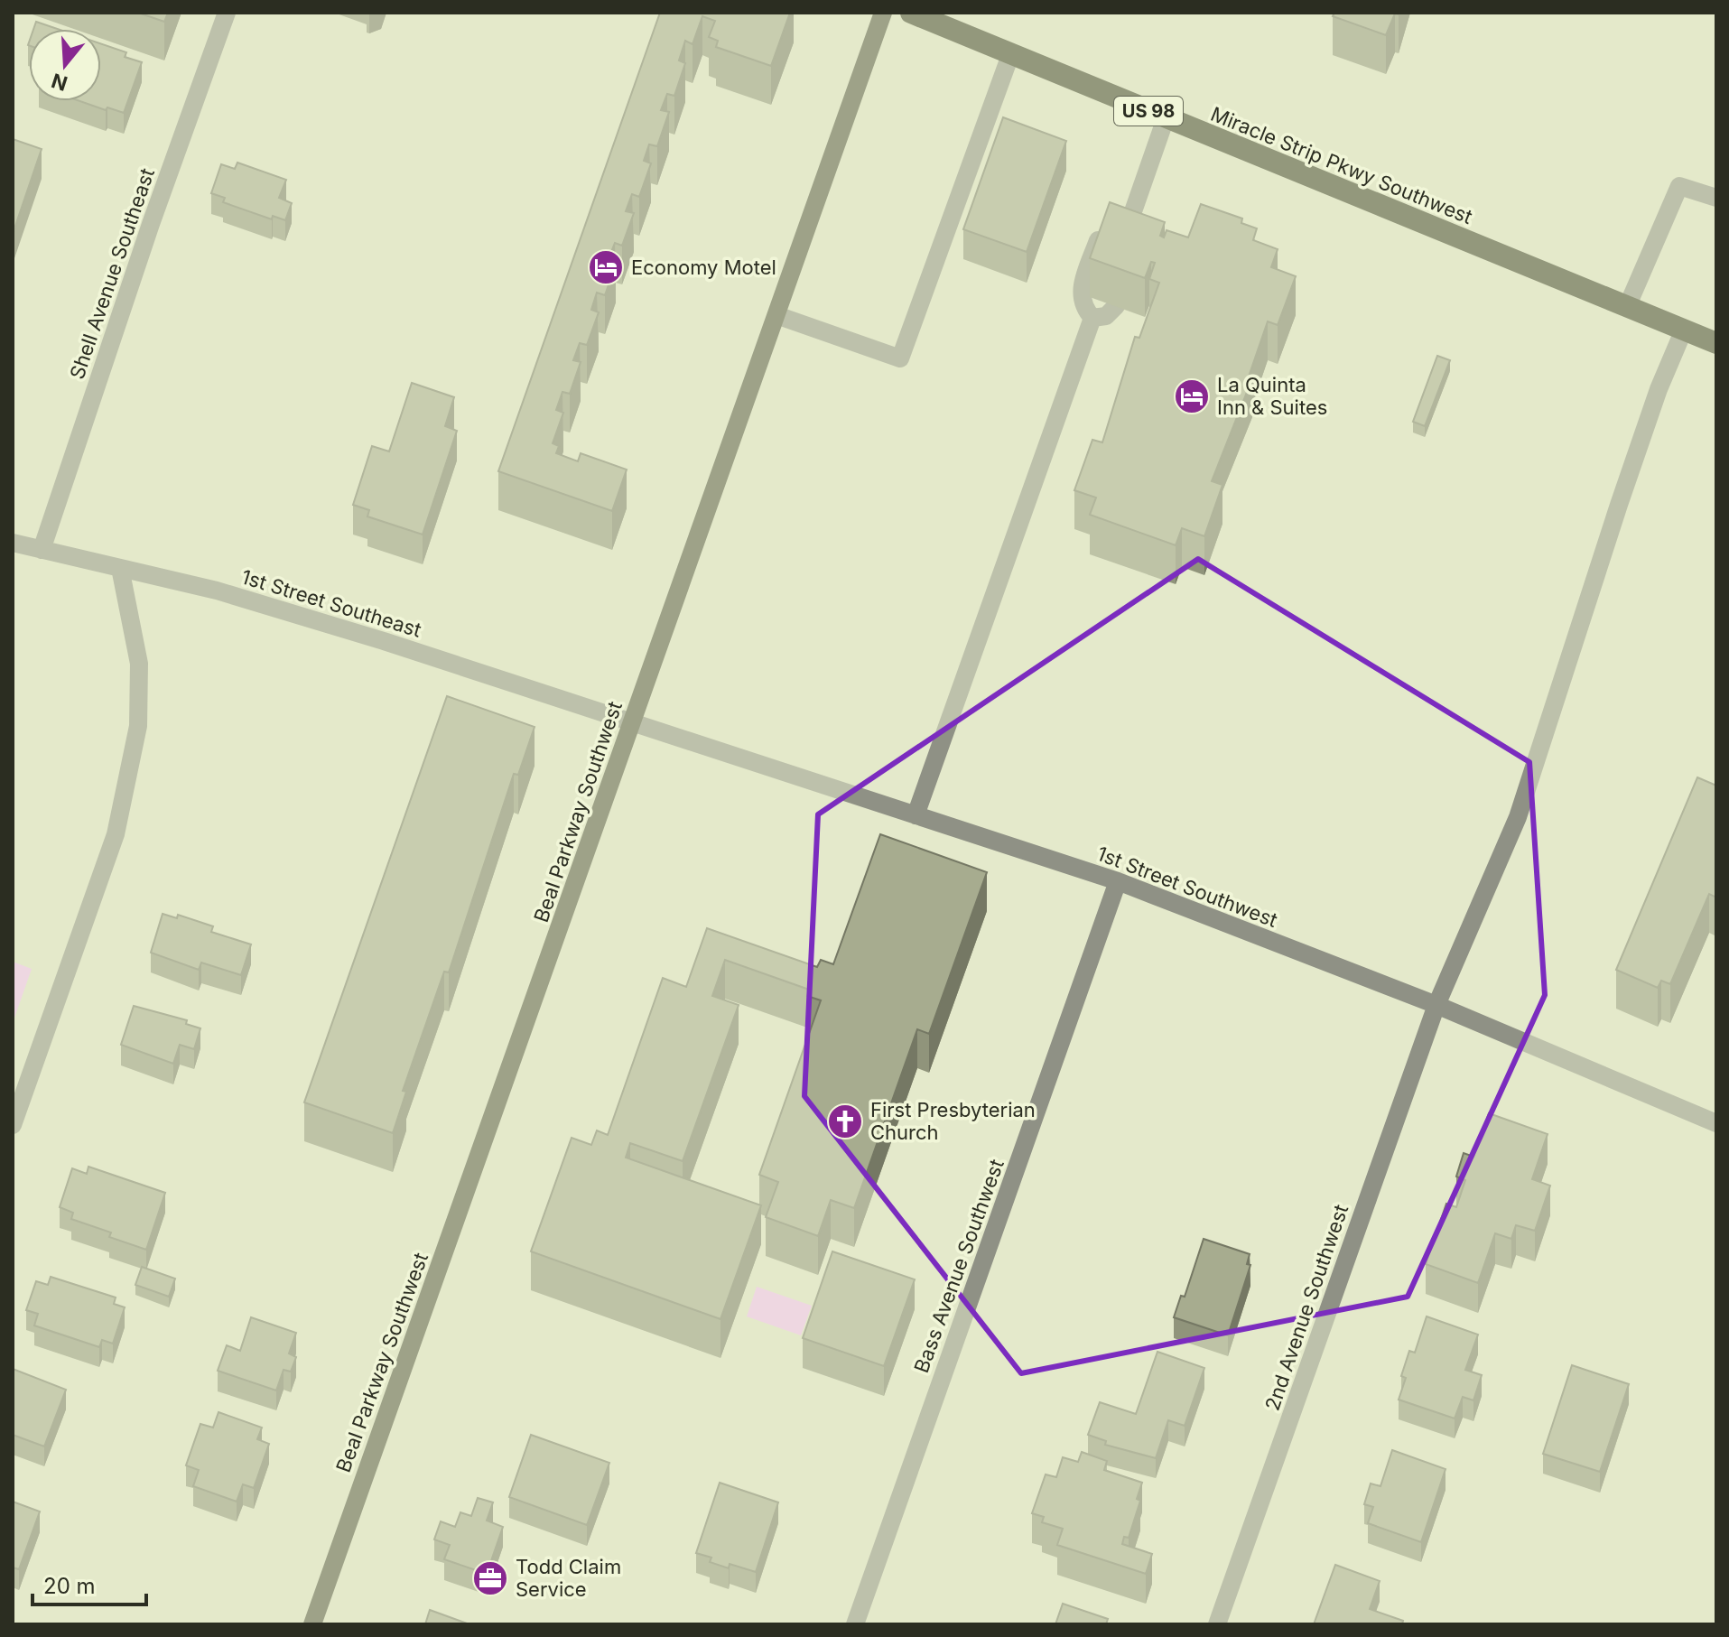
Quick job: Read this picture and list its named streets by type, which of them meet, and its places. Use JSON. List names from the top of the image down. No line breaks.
{"streets":{"highway":["US 98","Miracle Strip Pkwy Southwest"],"main road":["Beal Parkway Southwest"],"street":["Shell Avenue Southeast","1st Street Southeast","1st Street Southwest","Bass Avenue Southwest","2nd Avenue Southwest"]},"crossings":[["Miracle Strip Pkwy Southwest","2nd Avenue Southwest"],["Shell Avenue Southeast","1st Street Southeast"],["1st Street Southeast","Beal Parkway Southwest"],["1st Street Southeast","1st Street Southwest"],["Beal Parkway Southwest","1st Street Southwest"],["1st Street Southwest","Bass Avenue Southwest"],["1st Street Southwest","2nd Avenue Southwest"]],"places":{"hotel":["Economy Motel","La Quinta Inn & Suites"],"church":["First Presbyterian Church"],"office":["Todd Claim Service"]},"scale_bar":"20 m","north":"bottom"}
